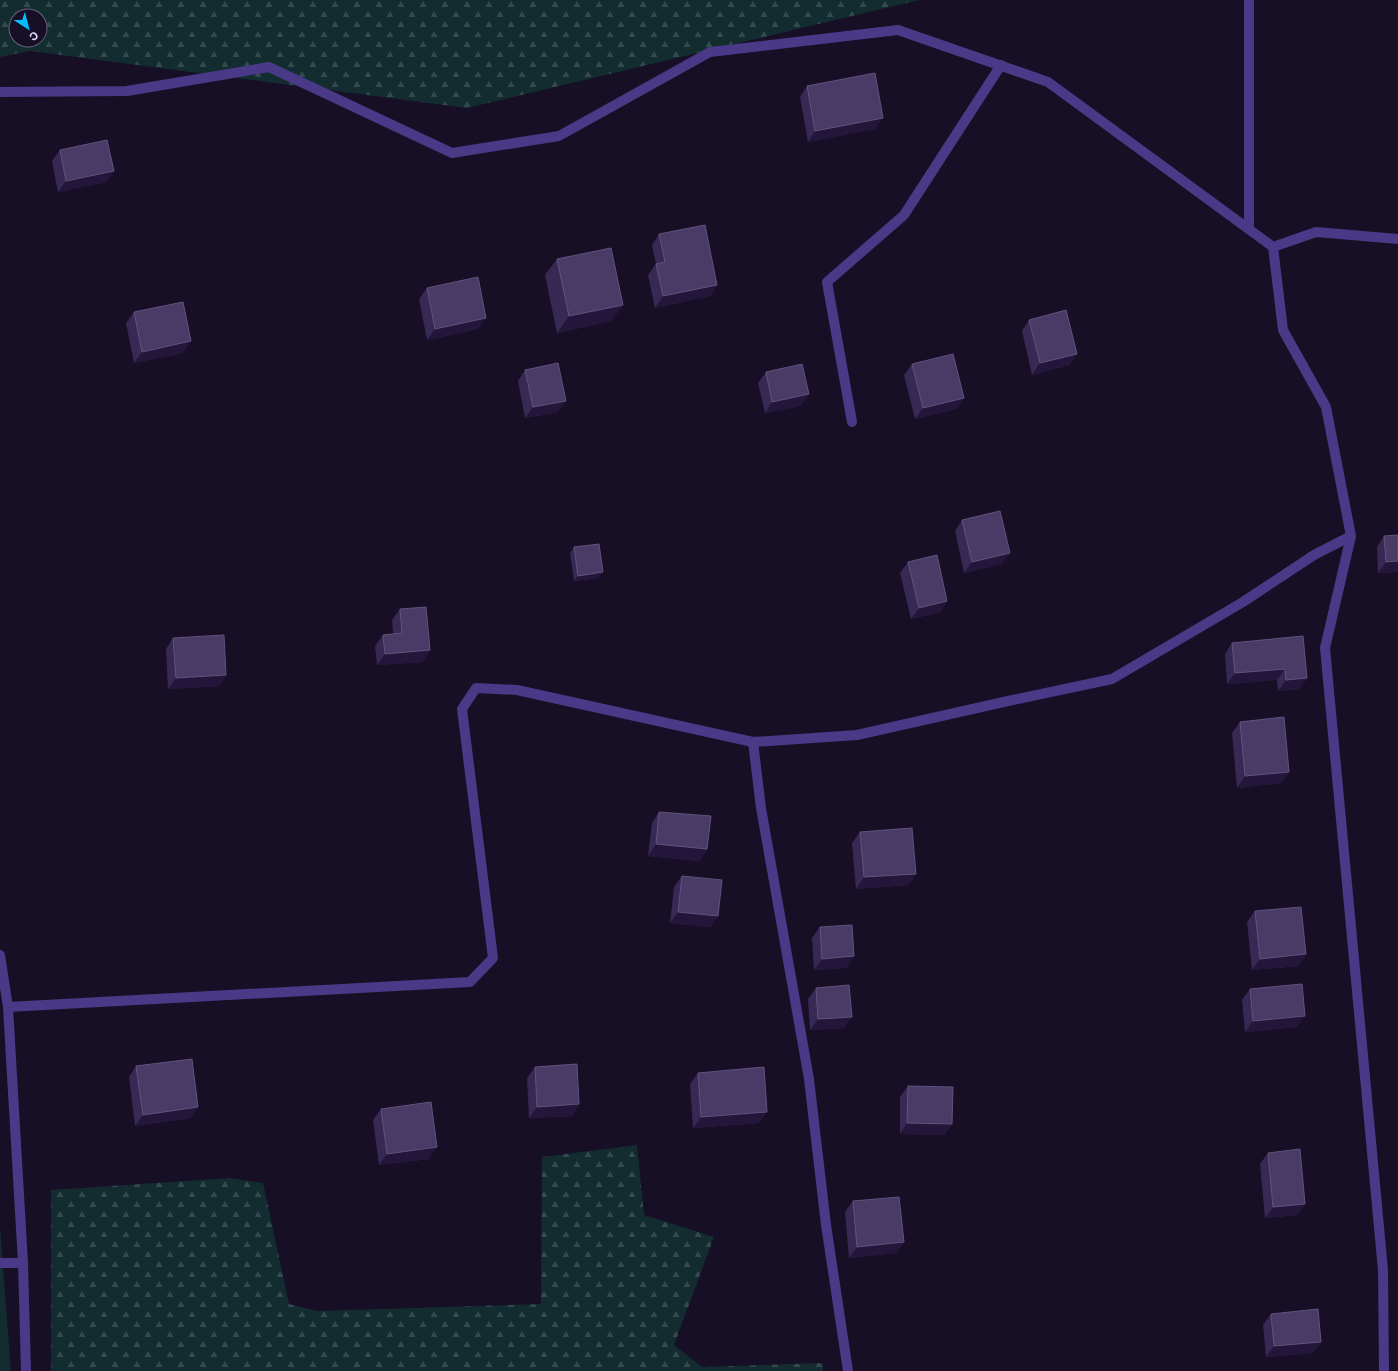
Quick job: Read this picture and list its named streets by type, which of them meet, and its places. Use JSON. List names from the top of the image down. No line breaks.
{"north":"bottom right"}
